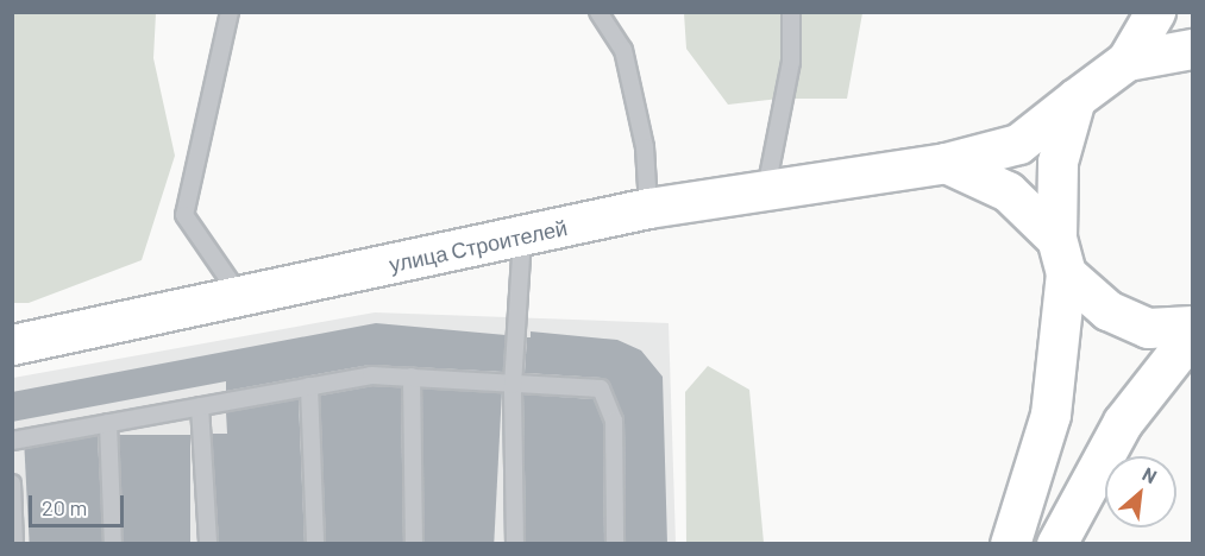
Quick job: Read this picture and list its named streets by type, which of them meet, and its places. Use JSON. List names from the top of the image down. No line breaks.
{"streets":{"main road":["улица Строителей"]},"scale_bar":"20 m","north":"top right"}
